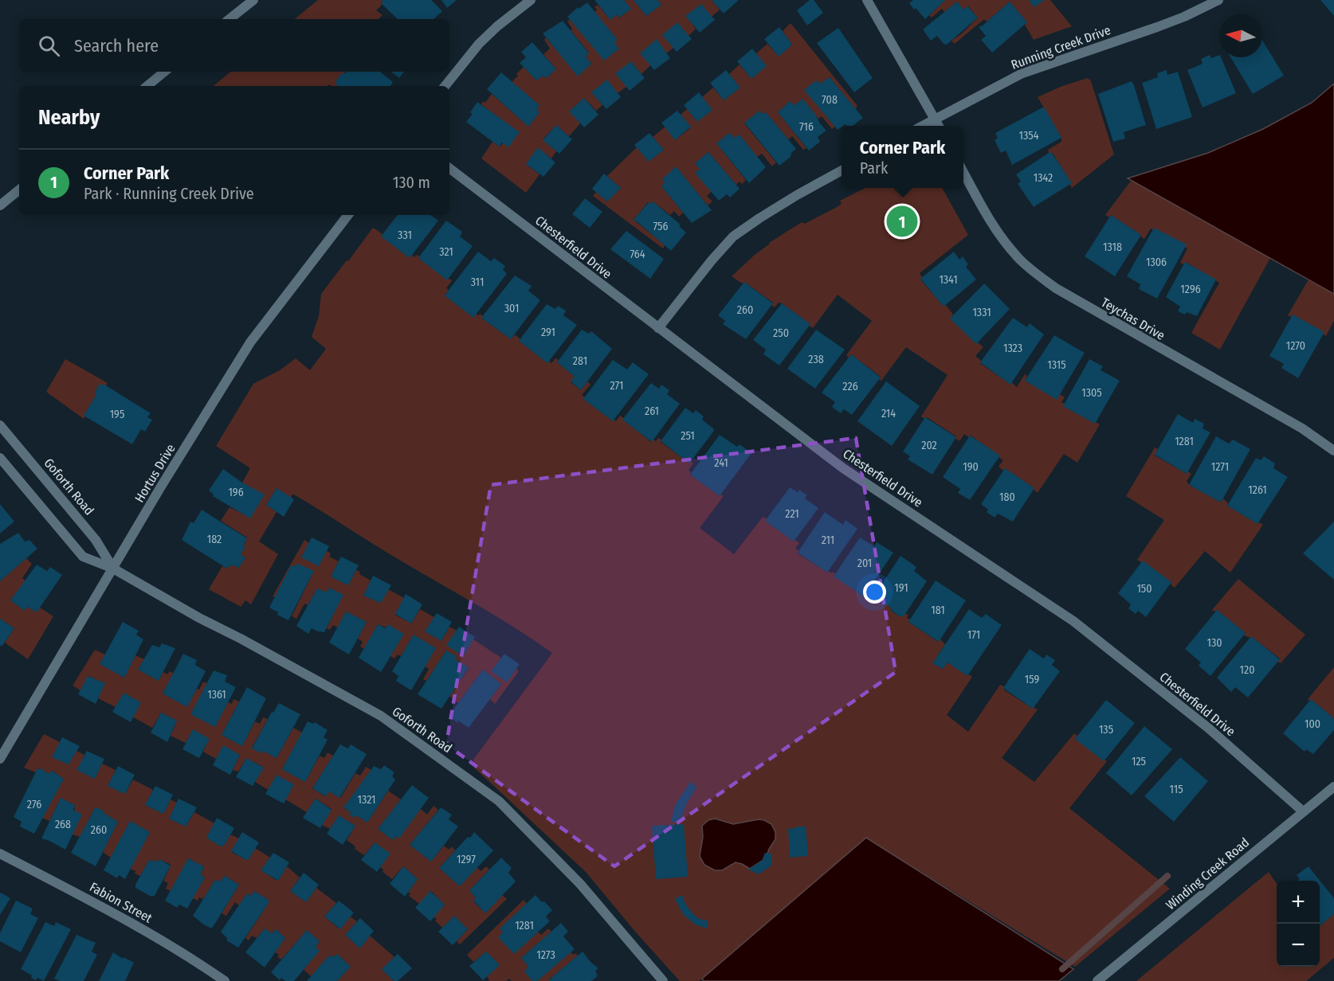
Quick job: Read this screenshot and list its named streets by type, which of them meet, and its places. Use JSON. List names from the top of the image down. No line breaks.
{"streets":{"street":["Running Creek Drive","Chesterfield Drive","Teychas Drive","Hortus Drive","Goforth Road","Winding Creek Road","Fabion Street"]},"crossings":[["Chesterfield Drive","Winding Creek Road"],["Hortus Drive","Goforth Road"]],"house_numbers":["708","716","1354","1342","756","331","1318","321","764","1306","1341","311","1296","301","260","1331","291","250","1270","1323","238","281","1315","271","226","1305","261","214","195","251","1281","202","241","190","1271","1261","196","180","221","182","211","201","191","150","181","171","130","120","159","1361","100","135","125","115","1321","276","268","260","1297","1281","1273"],"north":"left","page":{"search":"Search here","heading":"Nearby","popup":["Corner Park","Park"],"list":[{"mark":"1","name":"Corner Park","note":"Park · Running Creek Drive","value":"130 m"}],"pins":"1","map_buttons":["+","−"]}}
